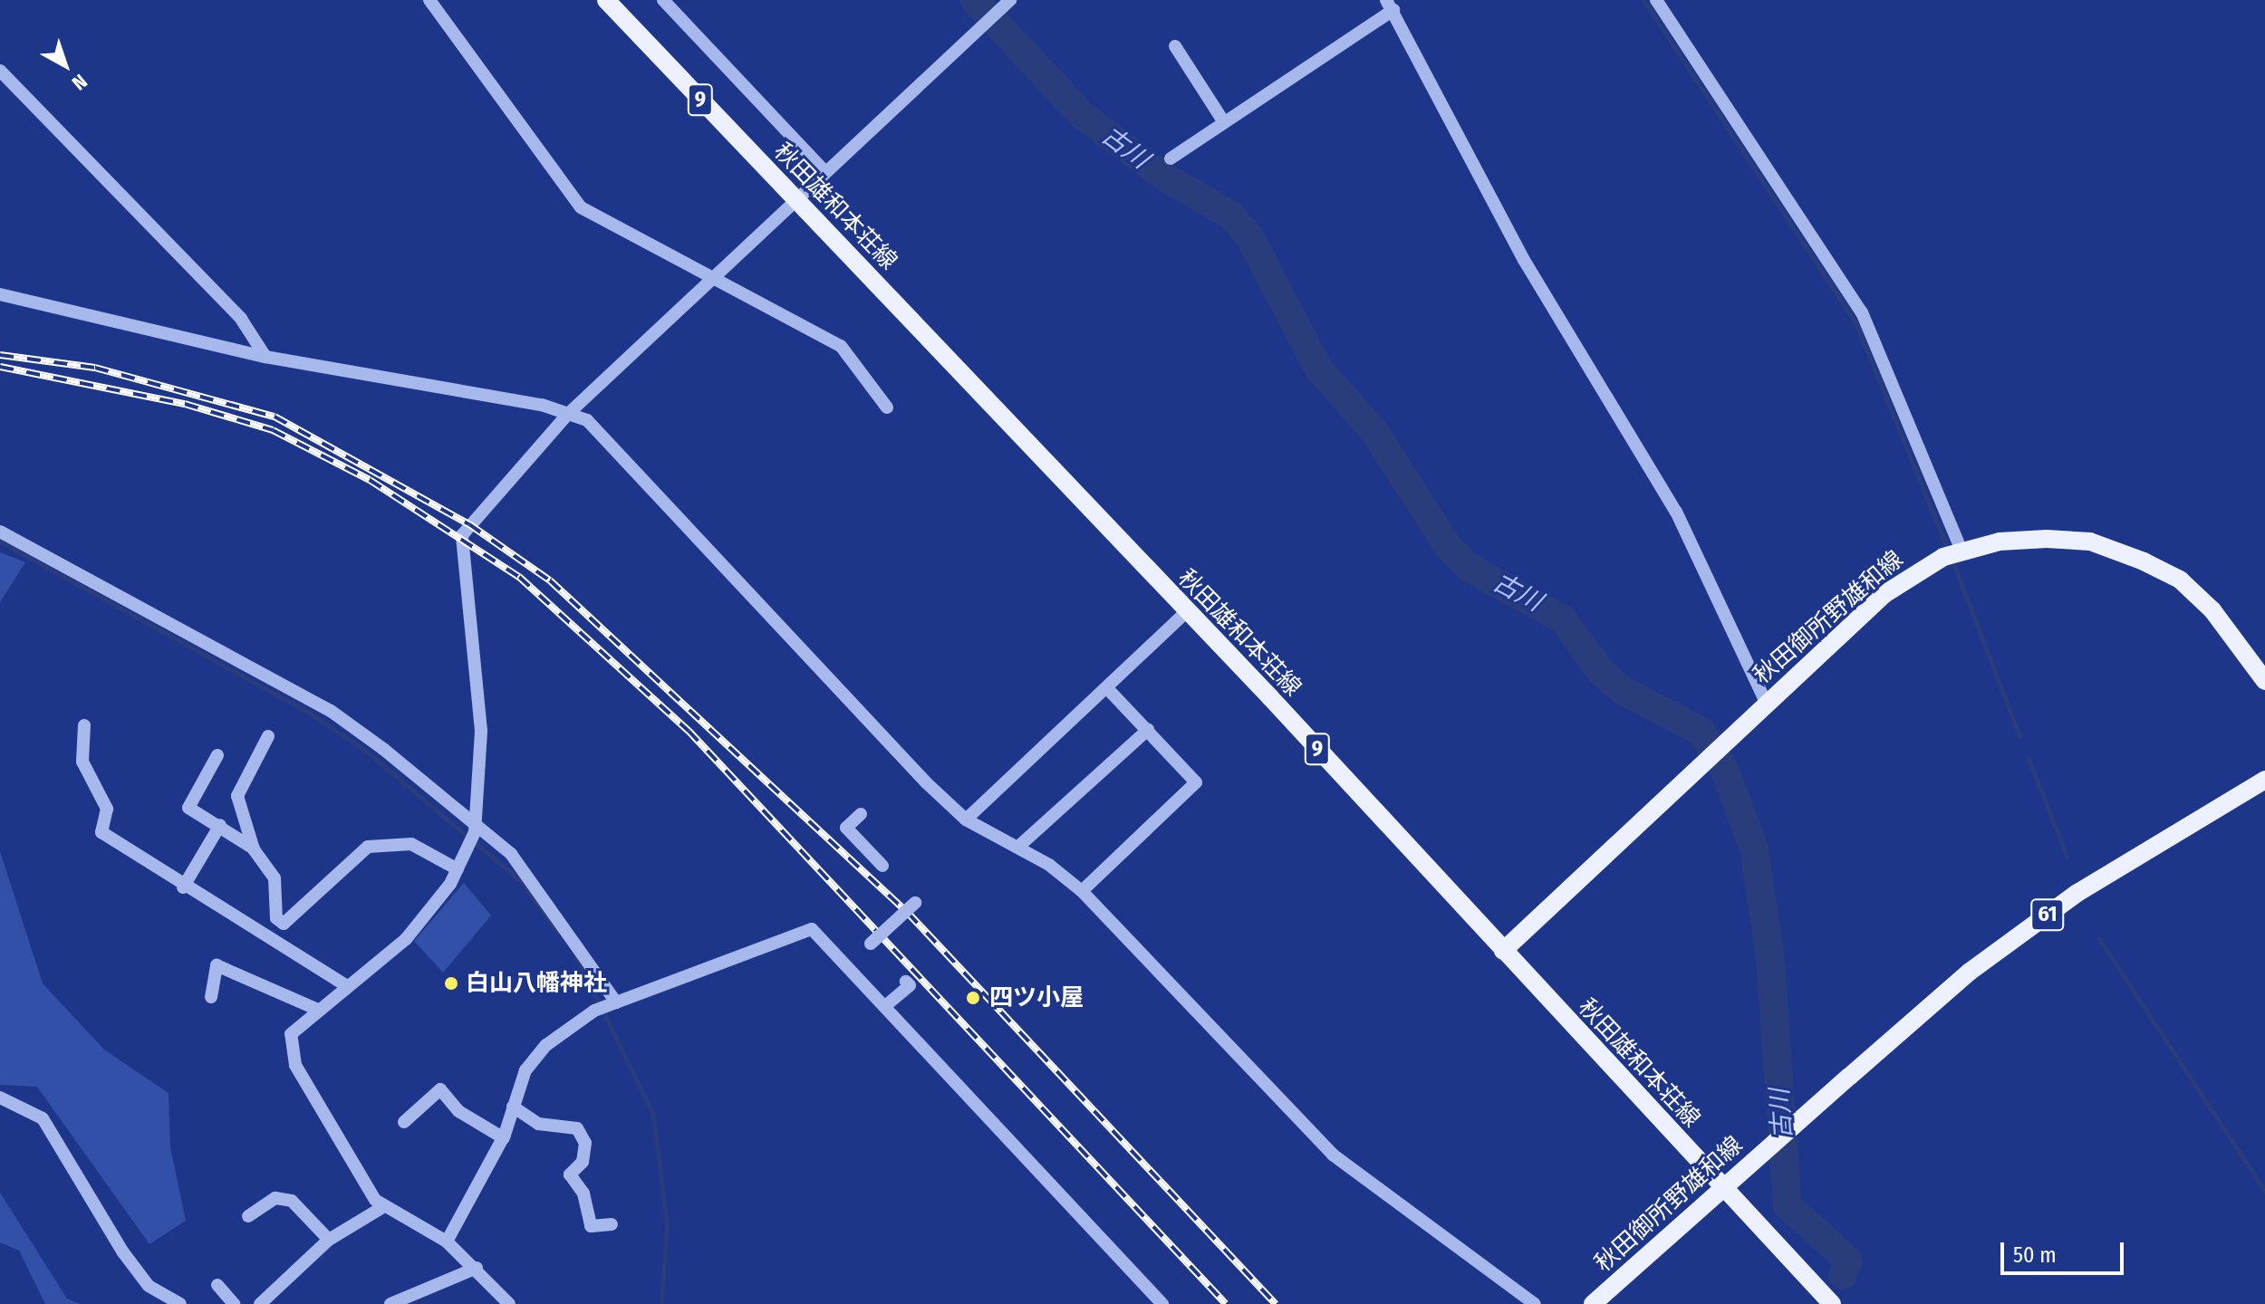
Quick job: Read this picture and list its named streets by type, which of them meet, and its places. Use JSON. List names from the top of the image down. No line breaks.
{"streets":{"main road":["9","秋田雄和本荘線","秋田御所野雄和線","61"]},"crossings":[["秋田雄和本荘線","秋田御所野雄和線"]],"water":["古川"],"places":["白山八幡神社","四ツ小屋"],"scale_bar":"50 m","north":"bottom right"}
